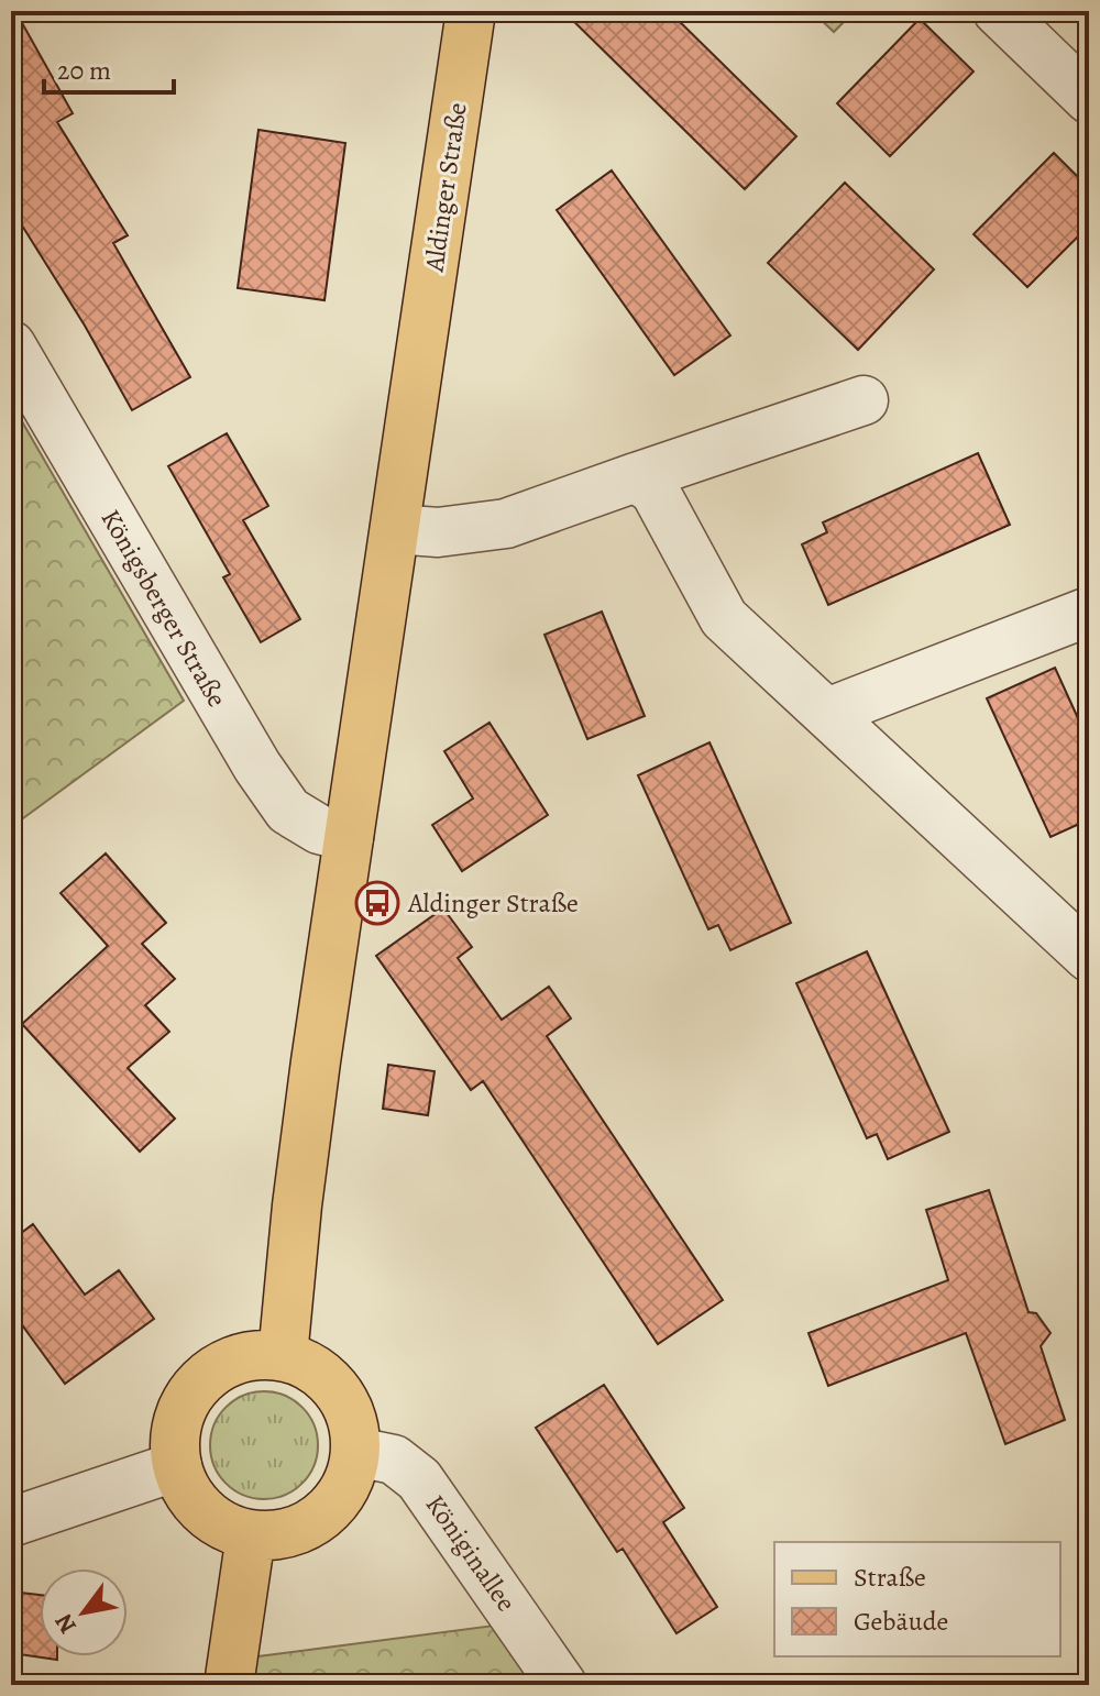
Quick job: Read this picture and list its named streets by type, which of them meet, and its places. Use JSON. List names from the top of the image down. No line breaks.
{"streets":{"main road":["Aldinger Straße"],"street":["Königsberger Straße","Königinallee"]},"crossings":[["Aldinger Straße","Königsberger Straße"],["Aldinger Straße","Königinallee"]],"places":{"bus stop":["Aldinger Straße"]},"legend":["Straße","Gebäude"],"scale_bar":"20 m","north":"bottom left"}
